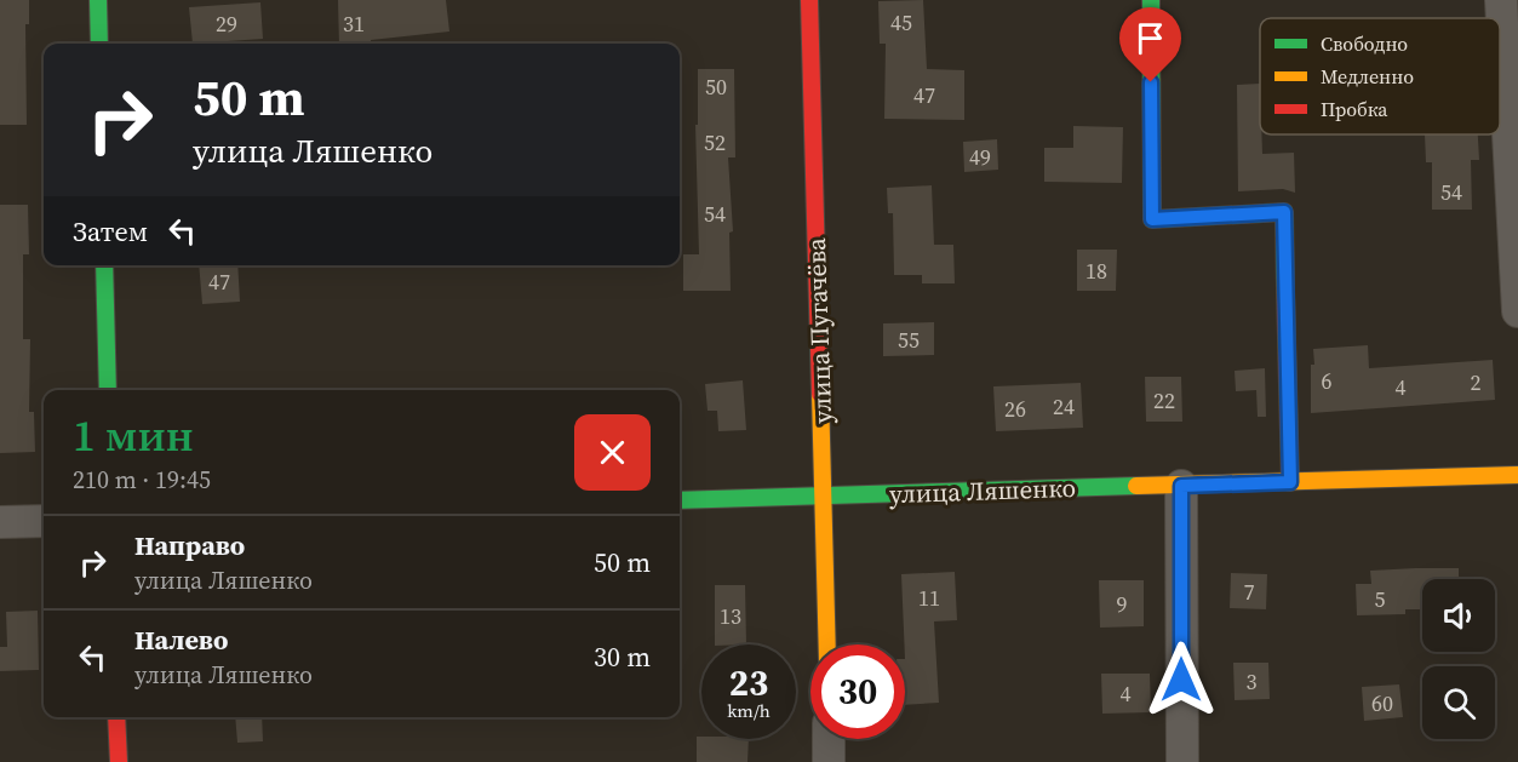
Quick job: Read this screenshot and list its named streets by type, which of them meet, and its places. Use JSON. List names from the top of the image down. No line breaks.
{"streets":{"street":["улица Пугачёва","улица Ляшенко"]},"crossings":[["улица Пугачёва","улица Ляшенко"]],"house_numbers":["45","29","31","50","47","52","49","54","54","18","47","55","6","2","4","22","24","26","7","11","5","9","13","3","4","60"],"legend":["Свободно","Медленно","Пробка"],"page":{"turn":["50 m","улица Ляшенко"],"then":"Затем","heading":["1 мин","210 m · 19:45"],"list":[{"name":"Направо","note":"улица Ляшенко","value":"50 m"},{"name":"Налево","note":"улица Ляшенко","value":"30 m"}],"speed":"23 km/h","limit":"30"}}
